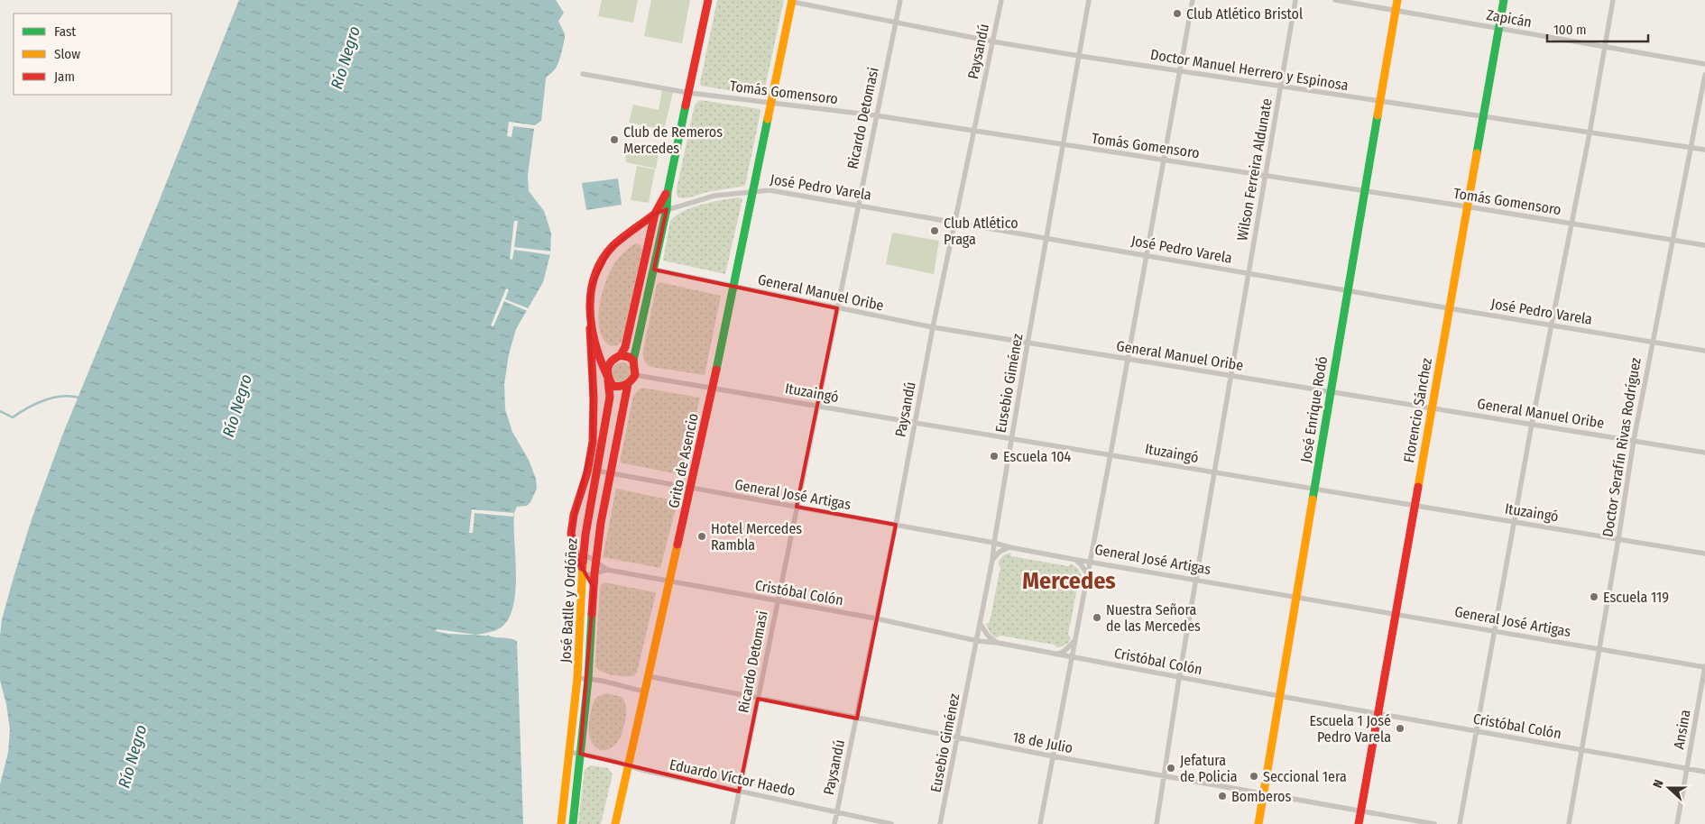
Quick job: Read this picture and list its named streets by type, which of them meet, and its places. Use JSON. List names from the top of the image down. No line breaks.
{"streets":{"street":["Zapicán","Paysandú","Doctor Manuel Herrero y Espinosa","Tomás Gomensoro","Ricardo Detomasi","Wilson Ferreira Aldunate","José Pedro Varela","General Manuel Oribe","Eusebio Giménez","Ituzaingó","José Enrique Rodó","Florencio Sánchez","Doctor Serafín Rivas Rodríguez","Grito de Asencio","General José Artigas","Cristóbal Colón","José Batlle y Ordóñez","Ansina","18 de Julio","Eduardo Víctor Haedo"]},"crossings":[["Zapicán","José Enrique Rodó"],["Zapicán","Florencio Sánchez"],["Paysandú","Doctor Manuel Herrero y Espinosa"],["Paysandú","Tomás Gomensoro"],["Paysandú","José Pedro Varela"],["Paysandú","General Manuel Oribe"],["Paysandú","Ituzaingó"],["Paysandú","General José Artigas"],["Paysandú","Cristóbal Colón"],["Paysandú","18 de Julio"],["Paysandú","Eduardo Víctor Haedo"],["Doctor Manuel Herrero y Espinosa","Ricardo Detomasi"],["Doctor Manuel Herrero y Espinosa","Wilson Ferreira Aldunate"],["Doctor Manuel Herrero y Espinosa","Eusebio Giménez"],["Doctor Manuel Herrero y Espinosa","José Enrique Rodó"],["Doctor Manuel Herrero y Espinosa","Florencio Sánchez"],["Doctor Manuel Herrero y Espinosa","Doctor Serafín Rivas Rodríguez"],["Doctor Manuel Herrero y Espinosa","Grito de Asencio"],["Tomás Gomensoro","Ricardo Detomasi"],["Tomás Gomensoro","Wilson Ferreira Aldunate"],["Tomás Gomensoro","Eusebio Giménez"],["Tomás Gomensoro","José Enrique Rodó"],["Tomás Gomensoro","Florencio Sánchez"],["Tomás Gomensoro","Doctor Serafín Rivas Rodríguez"],["Tomás Gomensoro","Grito de Asencio"],["Ricardo Detomasi","José Pedro Varela"],["Ricardo Detomasi","General Manuel Oribe"],["Ricardo Detomasi","Ituzaingó"],["Ricardo Detomasi","General José Artigas"],["Ricardo Detomasi","Cristóbal Colón"],["Ricardo Detomasi","18 de Julio"],["Ricardo Detomasi","Eduardo Víctor Haedo"],["Wilson Ferreira Aldunate","José Pedro Varela"],["Wilson Ferreira Aldunate","General Manuel Oribe"],["Wilson Ferreira Aldunate","Ituzaingó"],["Wilson Ferreira Aldunate","General José Artigas"],["Wilson Ferreira Aldunate","Cristóbal Colón"],["Wilson Ferreira Aldunate","18 de Julio"],["José Pedro Varela","Eusebio Giménez"],["José Pedro Varela","José Enrique Rodó"],["José Pedro Varela","Florencio Sánchez"],["José Pedro Varela","Doctor Serafín Rivas Rodríguez"],["José Pedro Varela","Grito de Asencio"],["General Manuel Oribe","Eusebio Giménez"],["General Manuel Oribe","José Enrique Rodó"],["General Manuel Oribe","Florencio Sánchez"],["General Manuel Oribe","Doctor Serafín Rivas Rodríguez"],["General Manuel Oribe","Grito de Asencio"],["Eusebio Giménez","Ituzaingó"],["Eusebio Giménez","General José Artigas"],["Eusebio Giménez","Cristóbal Colón"],["Eusebio Giménez","18 de Julio"],["Ituzaingó","José Enrique Rodó"],["Ituzaingó","Florencio Sánchez"],["Ituzaingó","Doctor Serafín Rivas Rodríguez"],["Ituzaingó","Grito de Asencio"],["Ituzaingó","José Batlle y Ordóñez"],["José Enrique Rodó","General José Artigas"],["José Enrique Rodó","Cristóbal Colón"],["José Enrique Rodó","18 de Julio"],["Florencio Sánchez","General José Artigas"],["Florencio Sánchez","Cristóbal Colón"],["Florencio Sánchez","18 de Julio"],["Doctor Serafín Rivas Rodríguez","General José Artigas"],["Doctor Serafín Rivas Rodríguez","Cristóbal Colón"],["Grito de Asencio","General José Artigas"],["Grito de Asencio","Cristóbal Colón"],["Grito de Asencio","18 de Julio"],["Grito de Asencio","Eduardo Víctor Haedo"],["General José Artigas","Cristóbal Colón"],["General José Artigas","José Batlle y Ordóñez"],["General José Artigas","Ansina"],["Cristóbal Colón","Ansina"],["José Batlle y Ordóñez","Eduardo Víctor Haedo"]],"districts":["Mercedes"],"water":["Río Negro"],"places":["Club Atlético Bristol","Club de Remeros Mercedes","Club Atlético Praga","Escuela 104","Hotel Mercedes Rambla","Escuela 119","Nuestra Señora de las Mercedes","Escuela 1 José Pedro Varela","Jefatura de Policia","Seccional 1era","Bomberos"],"legend":["Fast","Slow","Jam"],"scale_bar":"100 m","north":"left"}
